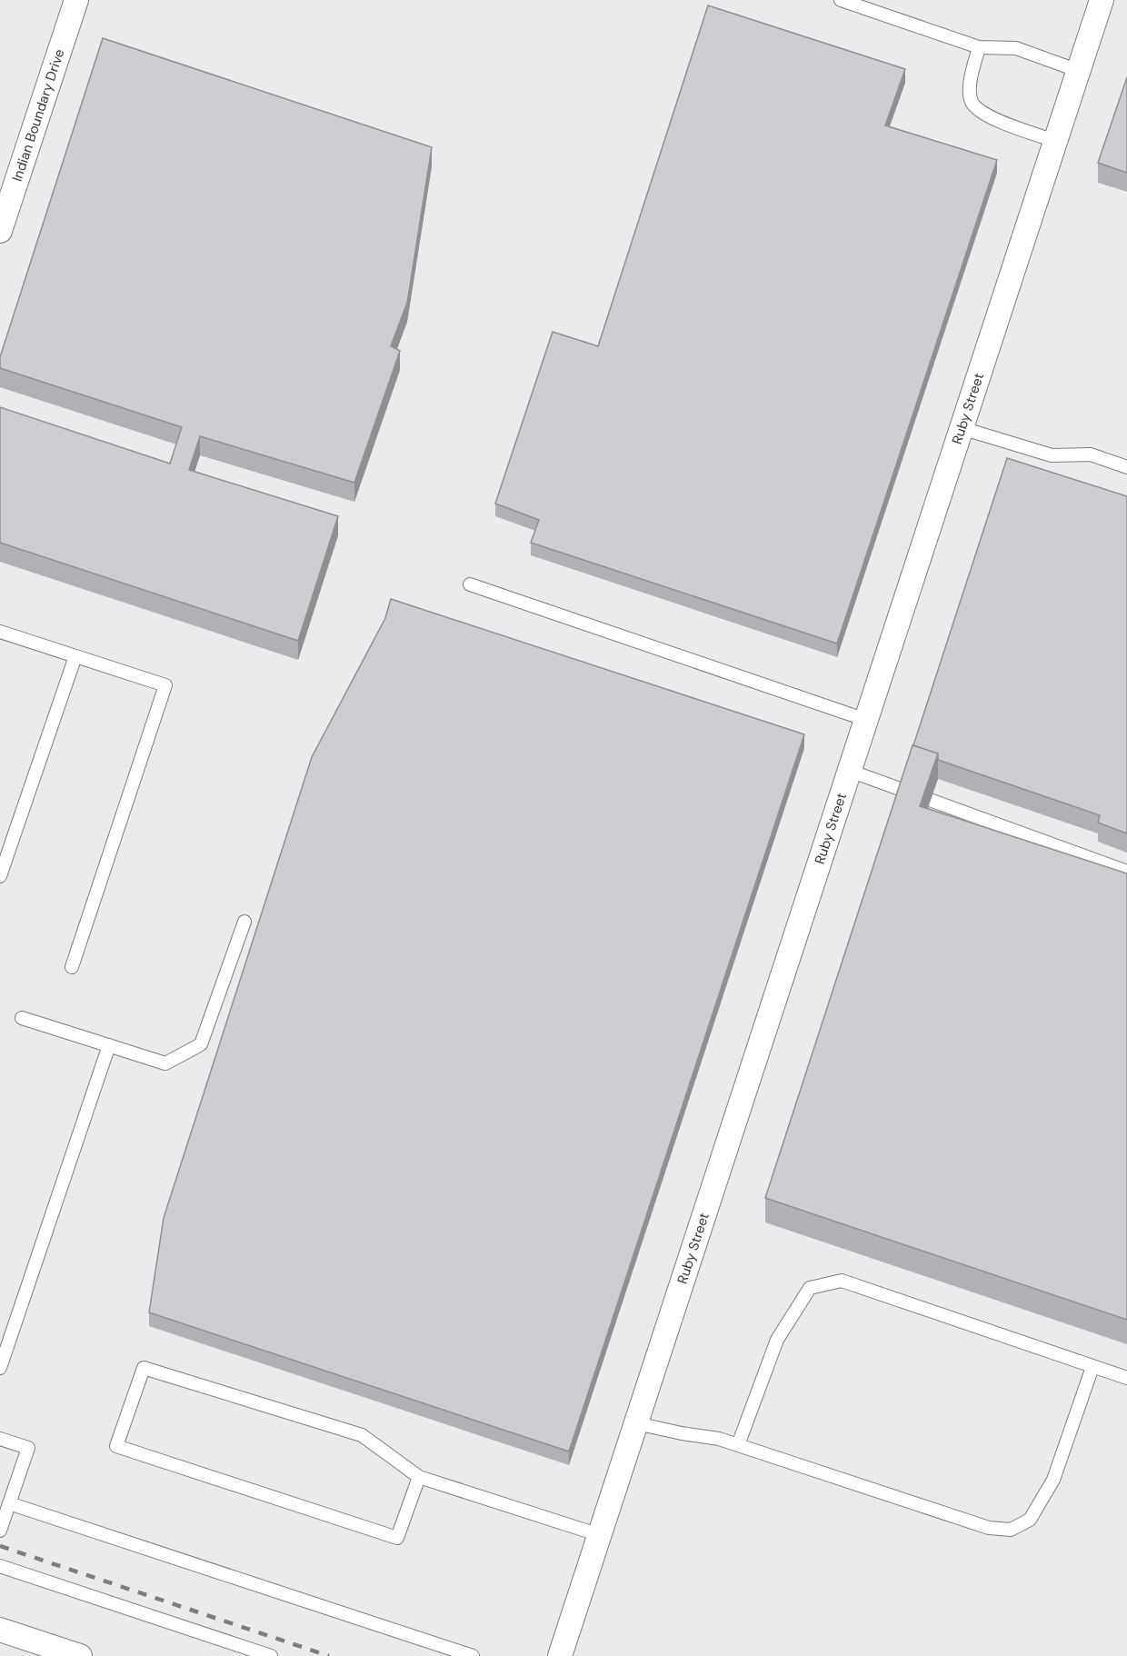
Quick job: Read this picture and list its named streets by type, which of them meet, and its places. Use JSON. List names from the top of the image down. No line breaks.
{"streets":{"street":["Indian Boundary Drive","Ruby Street"]}}
